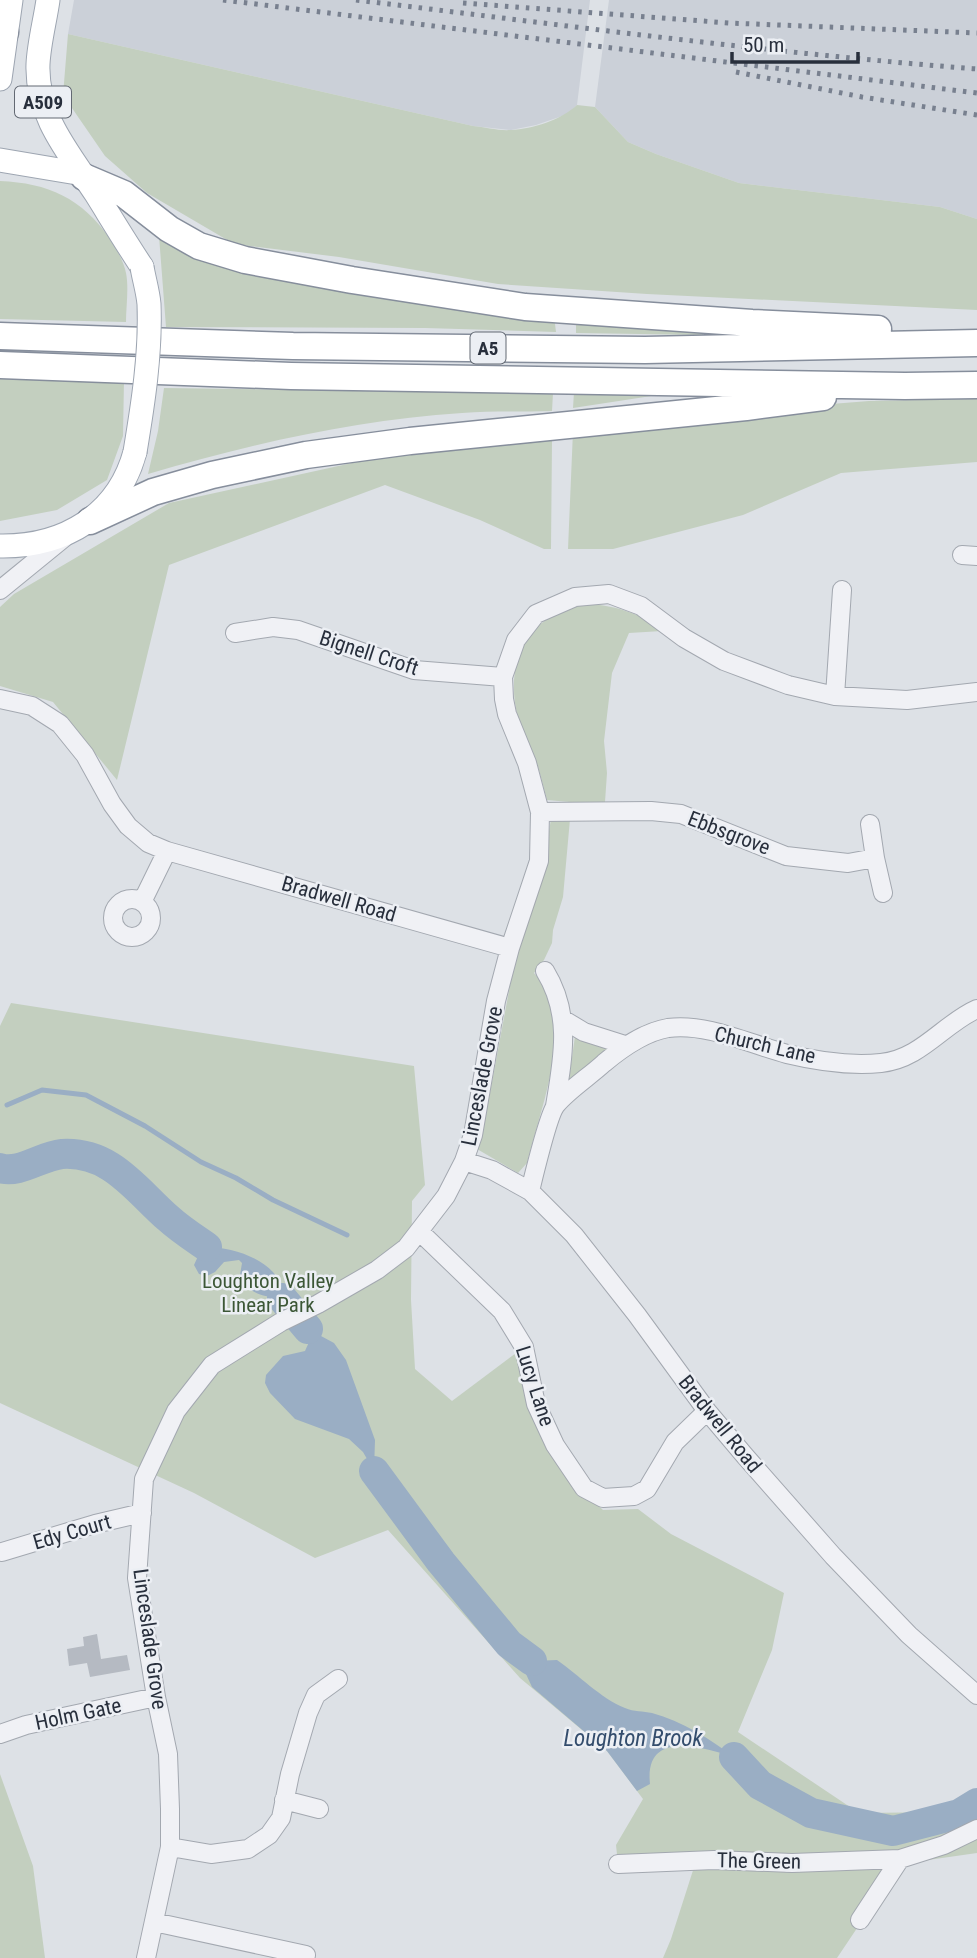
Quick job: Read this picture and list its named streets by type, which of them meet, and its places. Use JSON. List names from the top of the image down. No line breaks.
{"streets":{"highway":["A5"],"main road":["A509"],"street":["Bignell Croft","Ebbsgrove","Bradwell Road","Church Lane","Linceslade Grove","Lucy Lane","Edy Court","Holm Gate","The Green"]},"crossings":[["Bignell Croft","Linceslade Grove"],["Ebbsgrove","Linceslade Grove"],["Bradwell Road","Linceslade Grove"],["Bradwell Road","Lucy Lane"],["Linceslade Grove","Lucy Lane"],["Linceslade Grove","Edy Court"],["Linceslade Grove","Holm Gate"]],"water":["Loughton Brook"],"parks":["Loughton Valley Linear Park"],"scale_bar":"50 m"}
